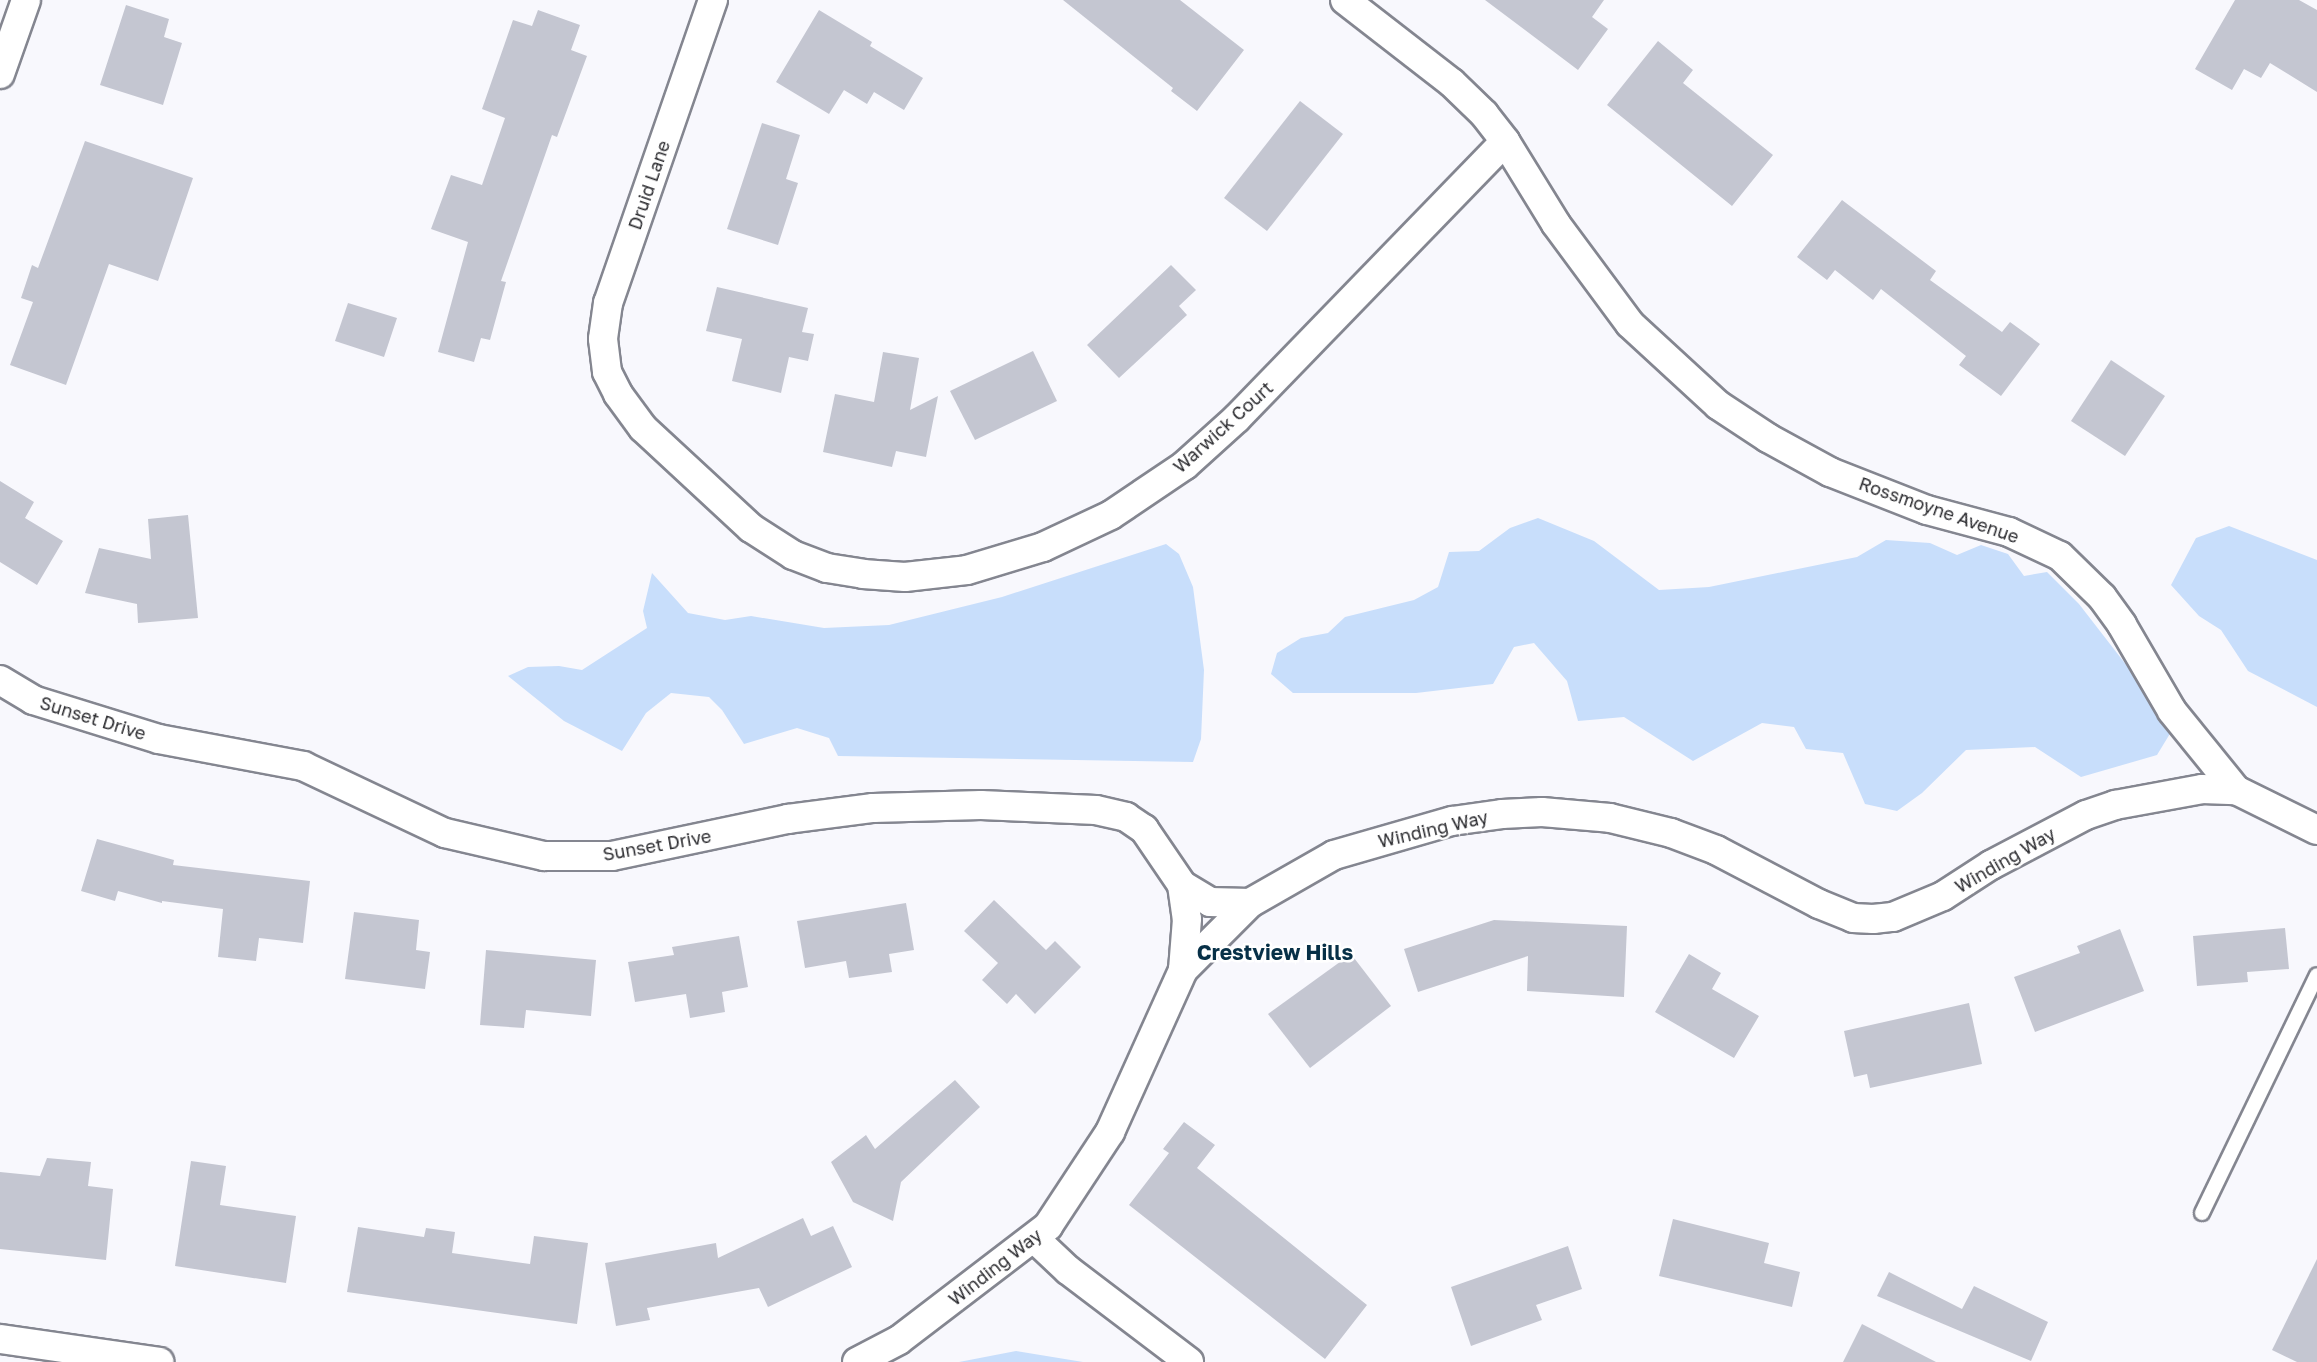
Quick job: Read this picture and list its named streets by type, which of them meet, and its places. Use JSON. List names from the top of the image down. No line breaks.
{"streets":{"street":["Druid Lane","Warwick Court","Rossmoyne Avenue","Sunset Drive","Winding Way"]},"crossings":[["Druid Lane","Warwick Court"],["Warwick Court","Rossmoyne Avenue"],["Rossmoyne Avenue","Winding Way"],["Sunset Drive","Winding Way"]],"districts":["Crestview Hills"]}
